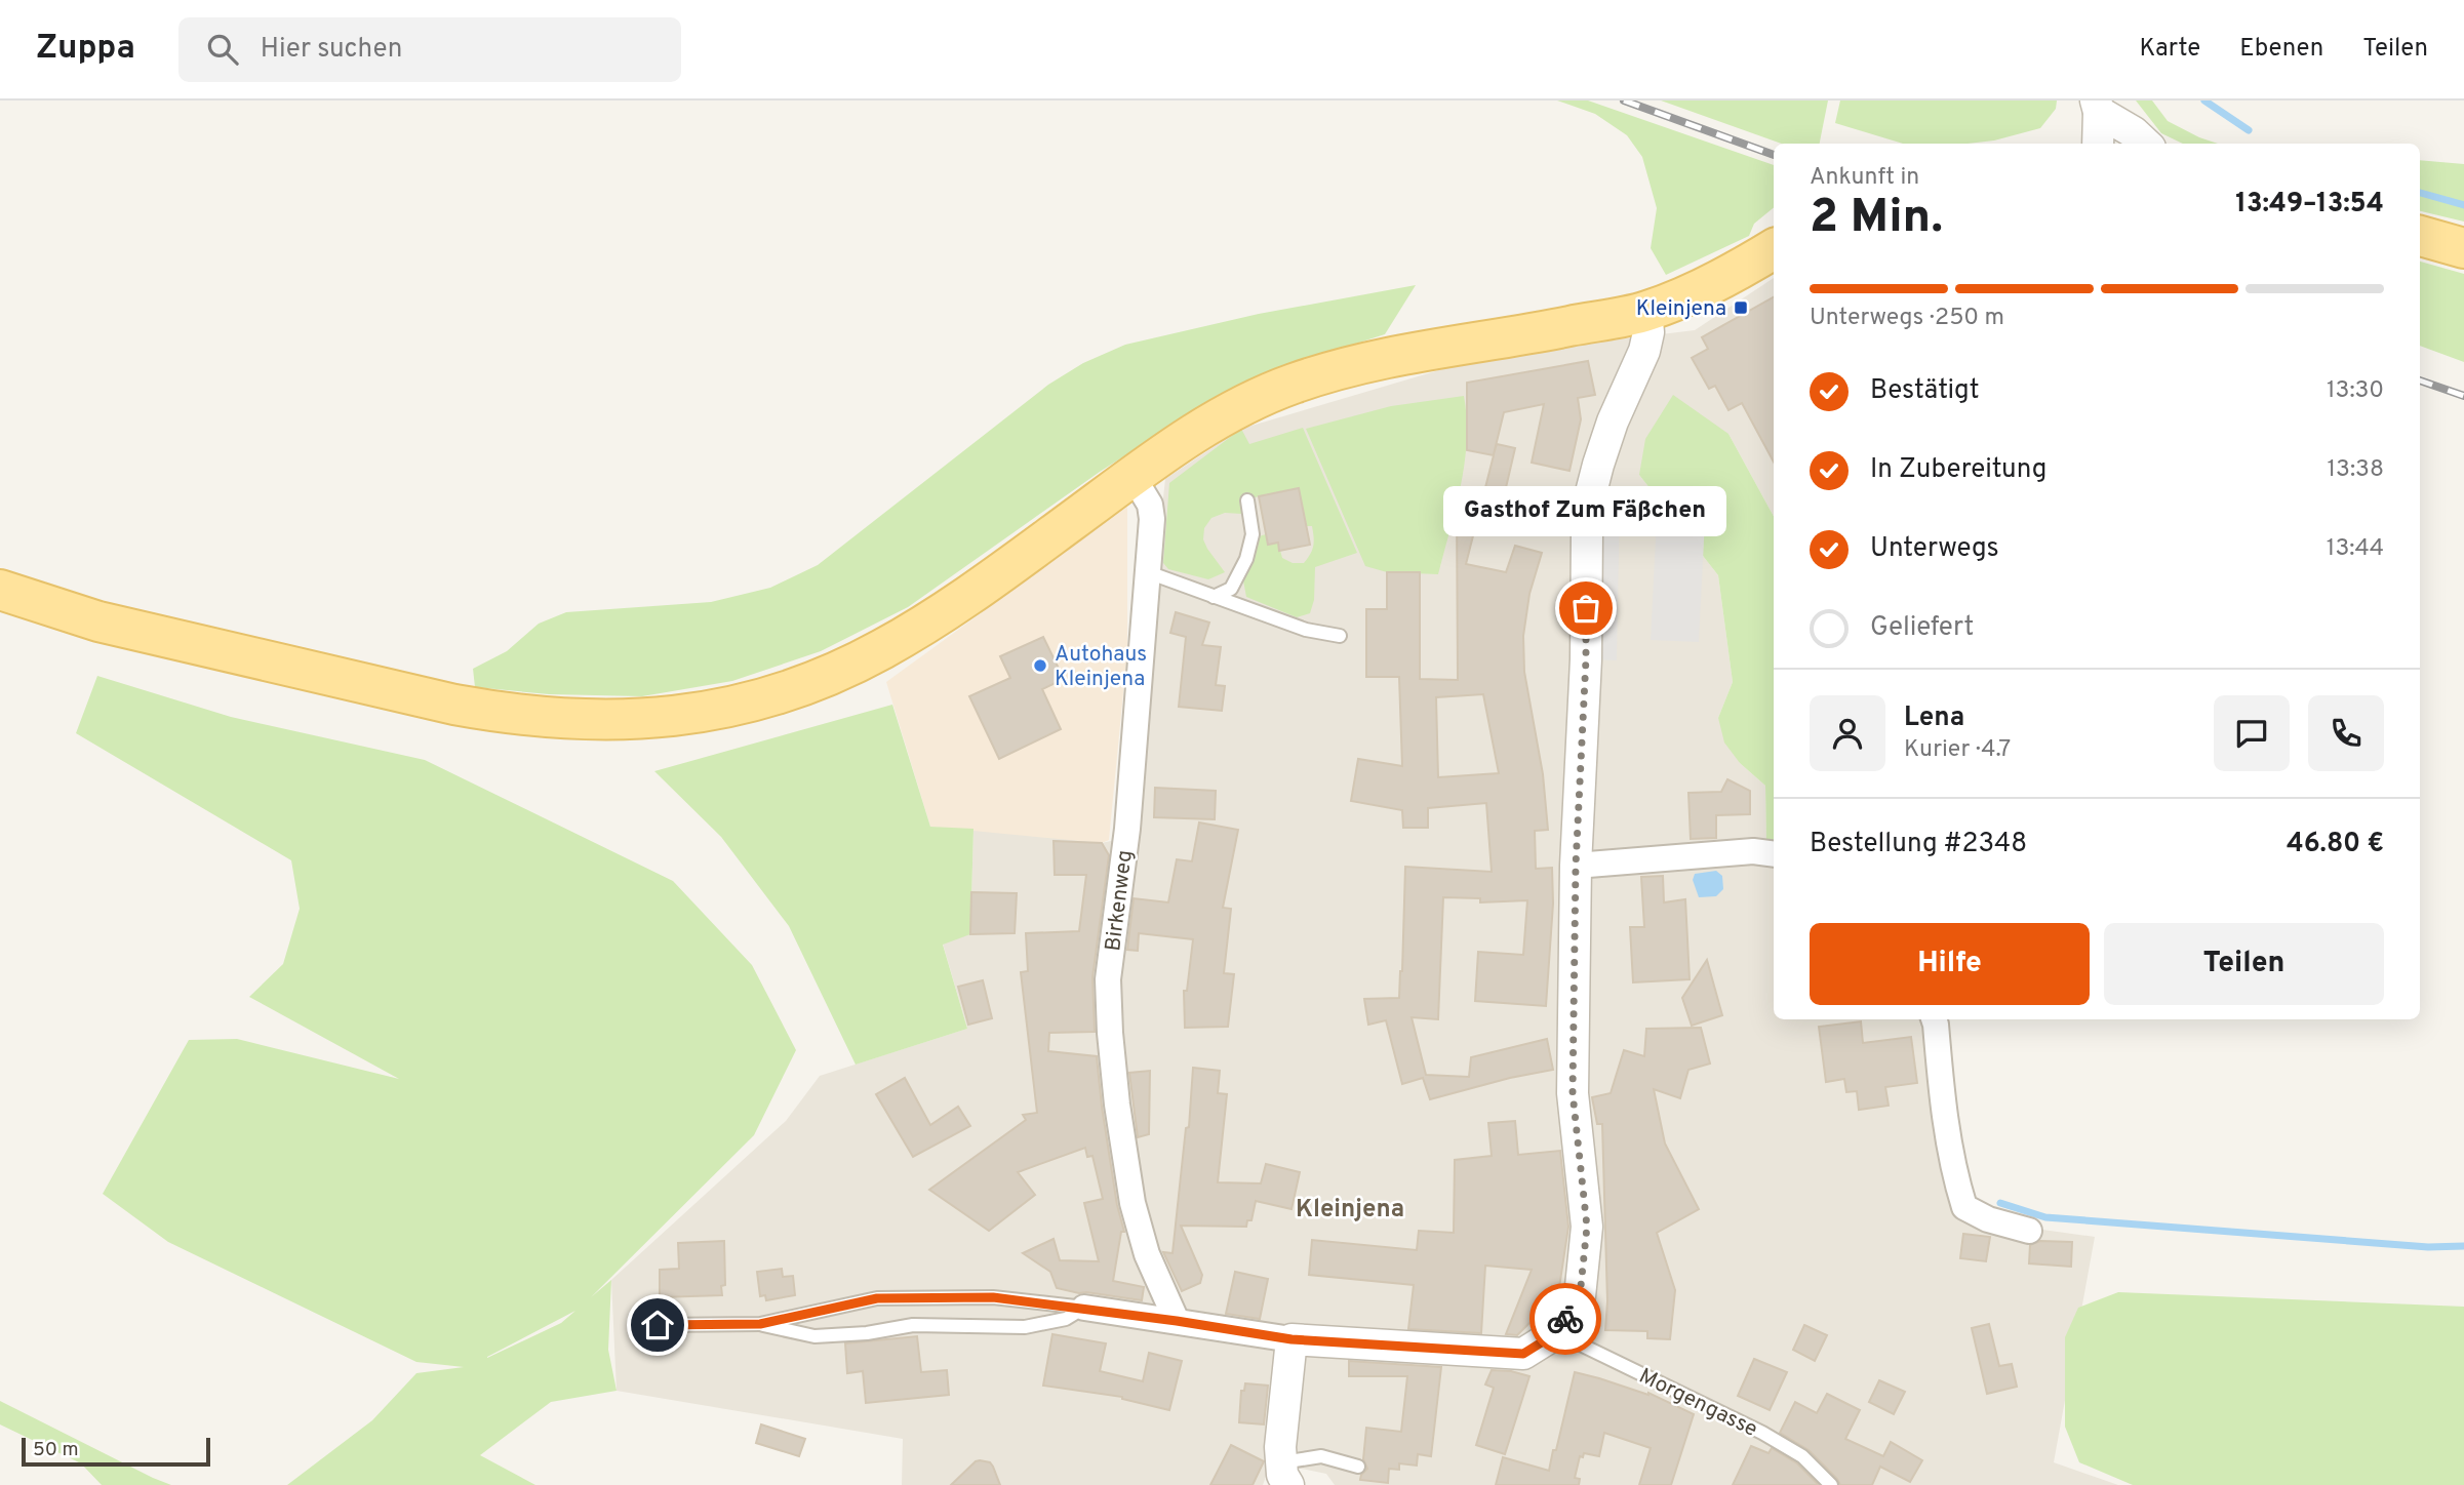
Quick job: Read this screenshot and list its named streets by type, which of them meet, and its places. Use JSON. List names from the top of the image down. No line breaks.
{"streets":{"street":["Birkenweg"],"lane":["Morgengasse"]},"districts":["Kleinjena"],"places":{"transit":["Kleinjena"],"other":["Gasthof Zum Fäßchen","Autohaus Kleinjena"]},"scale_bar":"50 m","page":{"header":"Zuppa","search":"Hier suchen","nav":["Karte","Ebenen","Teilen"],"heading":["2 Min.","Ankunft in","13:49–13:54"],"panel":["Lena","Kurier · 4.7","Bestellung #2348","46.80 €"],"bar":"Unterwegs · 250 m","list":[["Bestätigt","13:30"],["In Zubereitung","13:38"],["Unterwegs","13:44"],"Geliefert"],"bubble":"Gasthof Zum Fäßchen","buttons":["Hilfe","Teilen"],"scale":"50 m"}}
